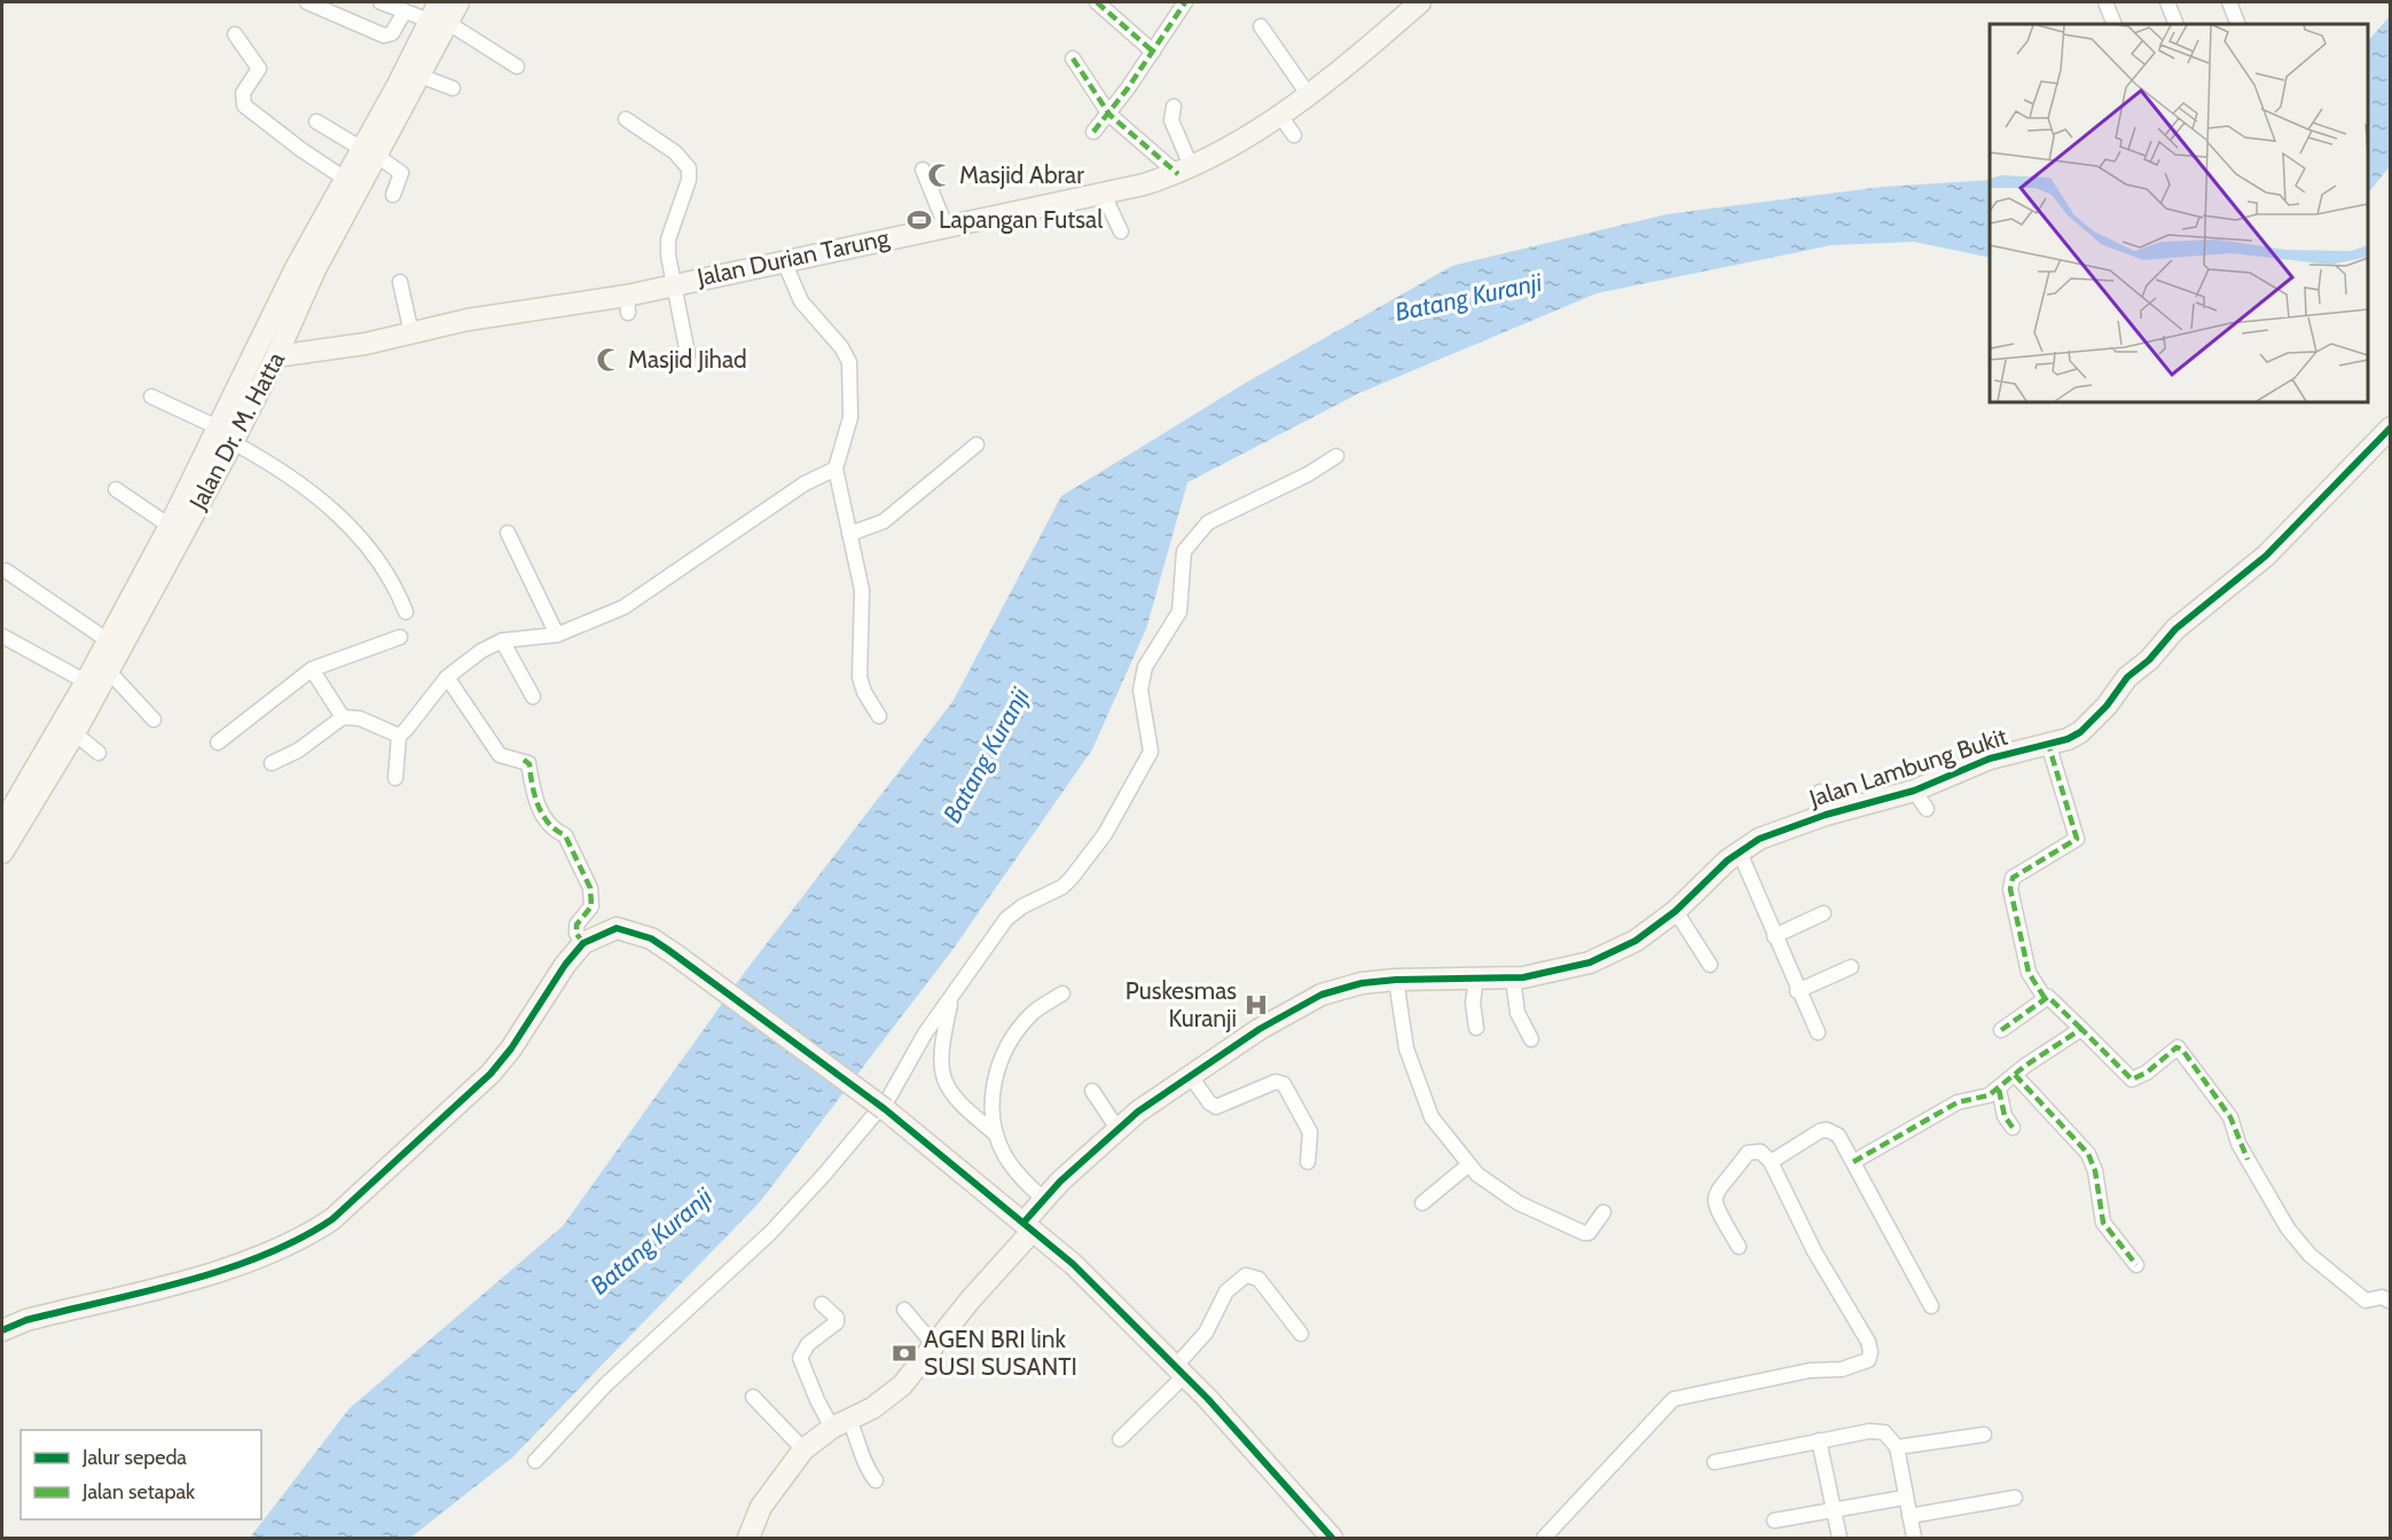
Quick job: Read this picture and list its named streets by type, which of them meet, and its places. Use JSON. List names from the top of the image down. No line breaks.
{"streets":{"street":["Jalan Durian Tarung","Jalan Dr. M. Hatta","Jalan Lambung Bukit"]},"crossings":[["Jalan Durian Tarung","Jalan Dr. M. Hatta"]],"water":["Batang Kuranji"],"places":{"mosque":["Masjid Abrar","Masjid Jihad"],"sports":["Lapangan Futsal"],"hospital":["Puskesmas Kuranji"],"bank":["AGEN BRI link SUSI SUSANTI"]},"legend":["Jalur sepeda","Jalan setapak"]}
